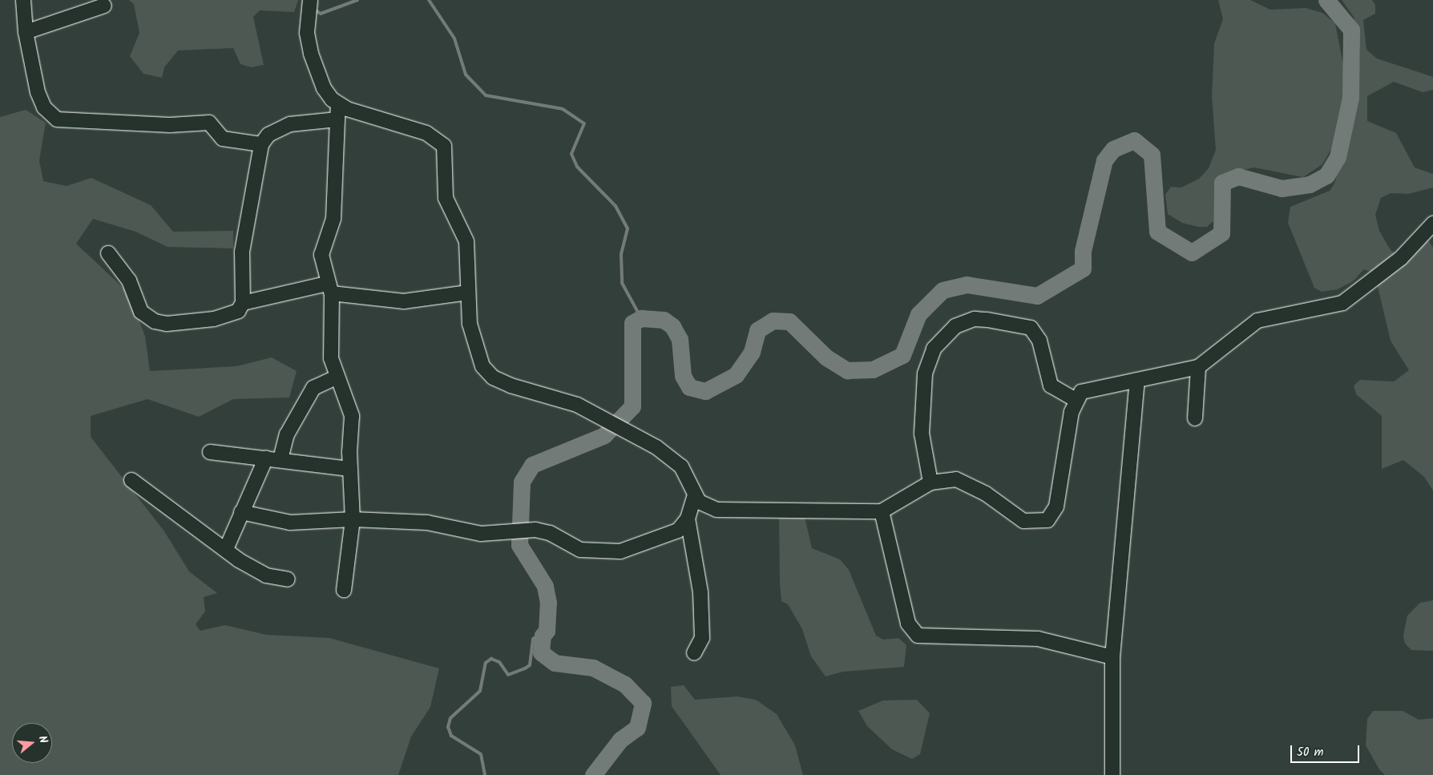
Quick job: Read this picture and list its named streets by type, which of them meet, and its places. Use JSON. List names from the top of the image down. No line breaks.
{"scale_bar":"50 m","north":"right"}
